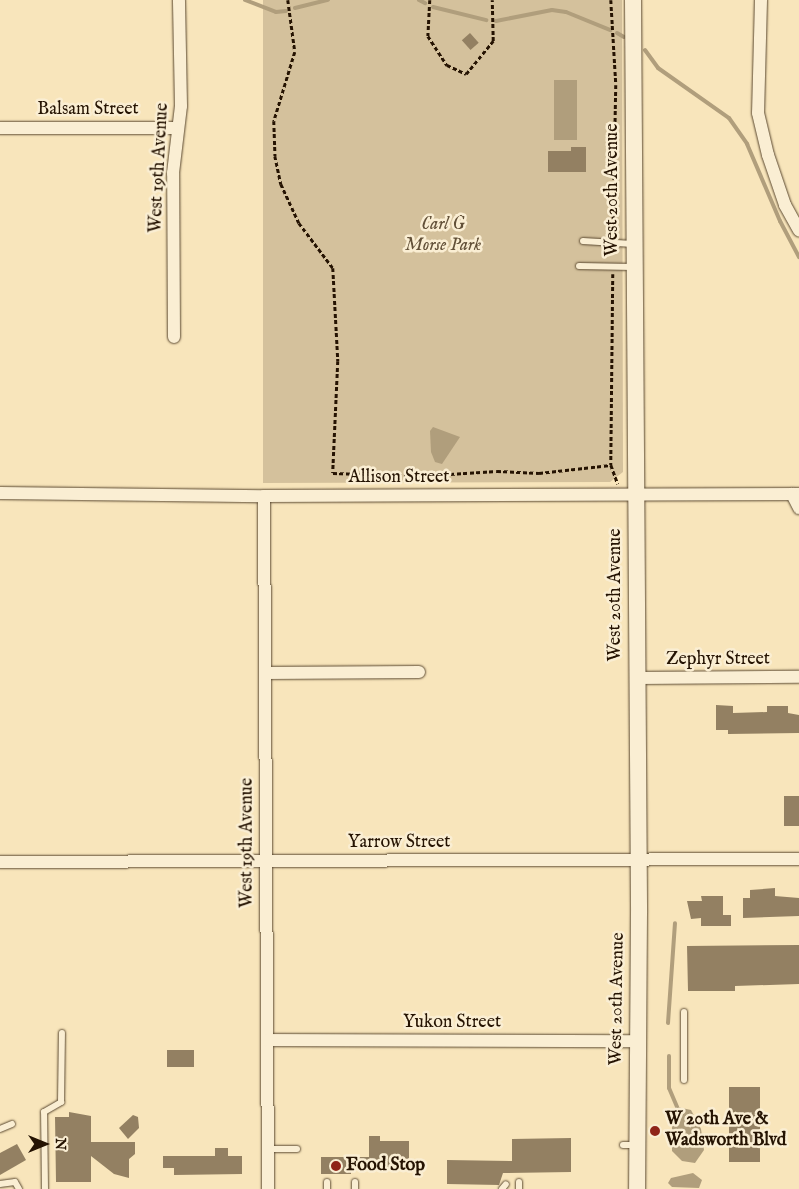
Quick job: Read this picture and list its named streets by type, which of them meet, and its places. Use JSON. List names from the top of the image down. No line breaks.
{"streets":{"street":["Balsam Street","West 19th Avenue","West 20th Avenue","Allison Street","Zephyr Street","Yarrow Street","Yukon Street"]},"crossings":[["Balsam Street","West 19th Avenue"],["West 19th Avenue","Allison Street"],["West 19th Avenue","Yarrow Street"],["West 19th Avenue","Yukon Street"],["West 20th Avenue","Allison Street"],["West 20th Avenue","Zephyr Street"],["West 20th Avenue","Yarrow Street"],["West 20th Avenue","Yukon Street"]],"parks":["Carl G Morse Park"],"places":["W 20th Ave & Wadsworth Blvd","Food Stop"],"north":"right"}
